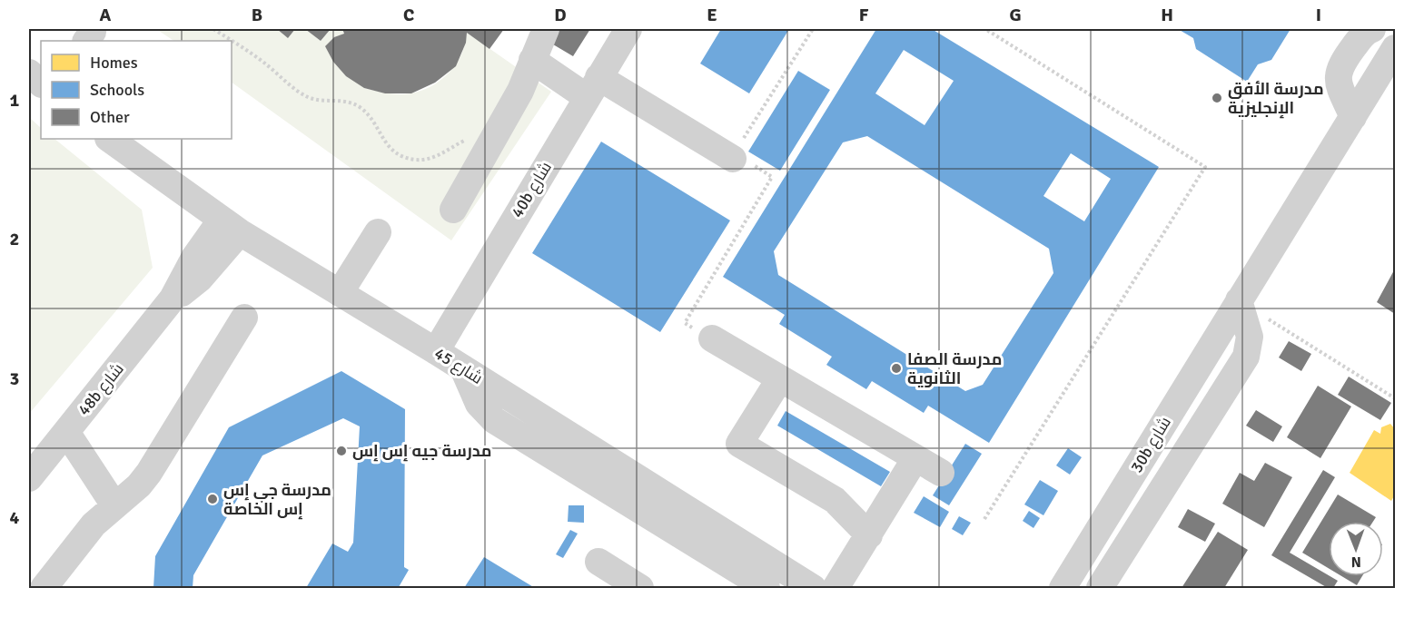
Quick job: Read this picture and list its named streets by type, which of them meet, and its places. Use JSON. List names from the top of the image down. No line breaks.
{"streets":{"street":["40b شارع","شارع 45","48b شارع","30b شارع"]},"crossings":[["40b شارع","شارع 45"],["شارع 45","48b شارع"]],"places":["مدرسة الأفق الإنجليزية","مدرسة الصفا الثانوية","مدرسة جيه إس إس","مدرسة جي إس إس الخاصة"],"legend":["Homes","Schools","Other"],"north":"bottom","grid":{"columns":["A","B","C","D","E","F","G","H","I"],"rows":["1","2","3","4"]}}
